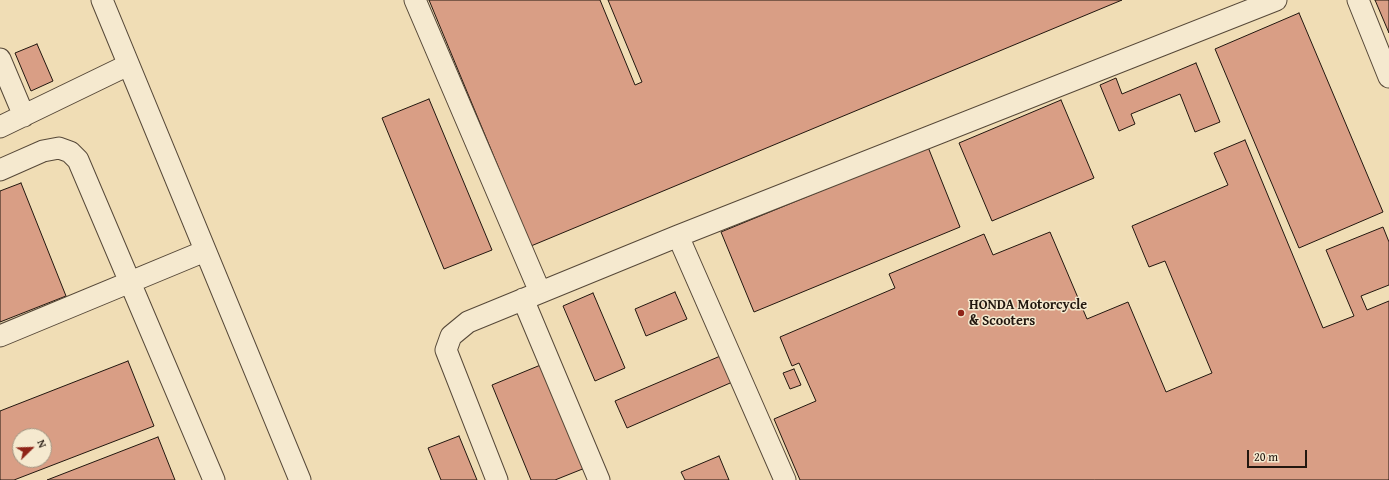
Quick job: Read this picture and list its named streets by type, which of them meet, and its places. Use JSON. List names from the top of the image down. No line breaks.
{"places":["HONDA Motorcycle & Scooters"],"scale_bar":"20 m","north":"top right"}
